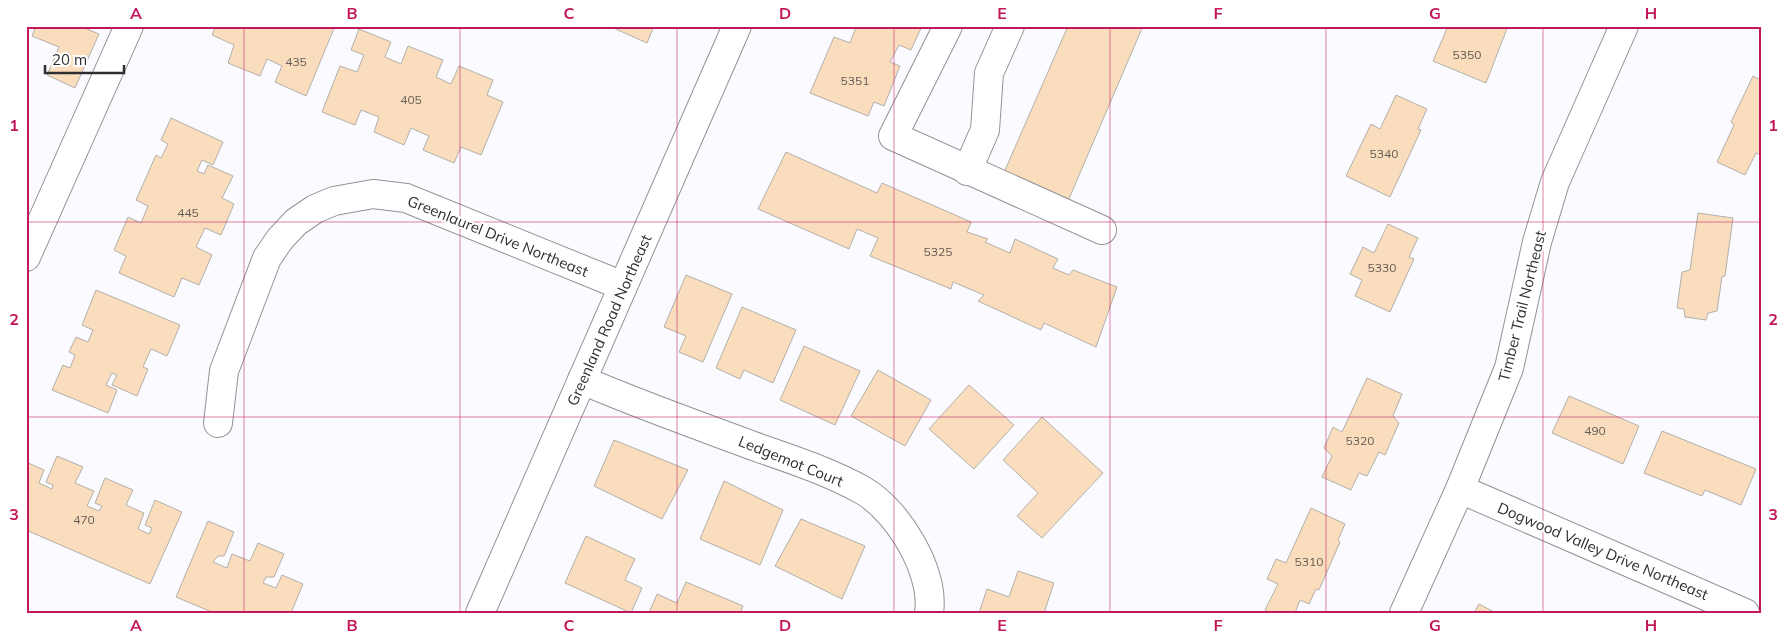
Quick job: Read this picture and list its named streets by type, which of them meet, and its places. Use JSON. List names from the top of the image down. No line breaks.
{"streets":{"street":["Greenlaurel Drive Northeast","Timber Trail Northeast","Greenland Road Northeast","Ledgemot Court","Dogwood Valley Drive Northeast"]},"crossings":[["Greenlaurel Drive Northeast","Greenland Road Northeast"],["Timber Trail Northeast","Dogwood Valley Drive Northeast"],["Greenland Road Northeast","Ledgemot Court"]],"house_numbers":["5350","435","5351","405","5340","445","5325","5330","490","5320","470","5310"],"scale_bar":"20 m","grid":{"columns":["A","B","C","D","E","F","G","H"],"rows":["1","2","3"]}}
